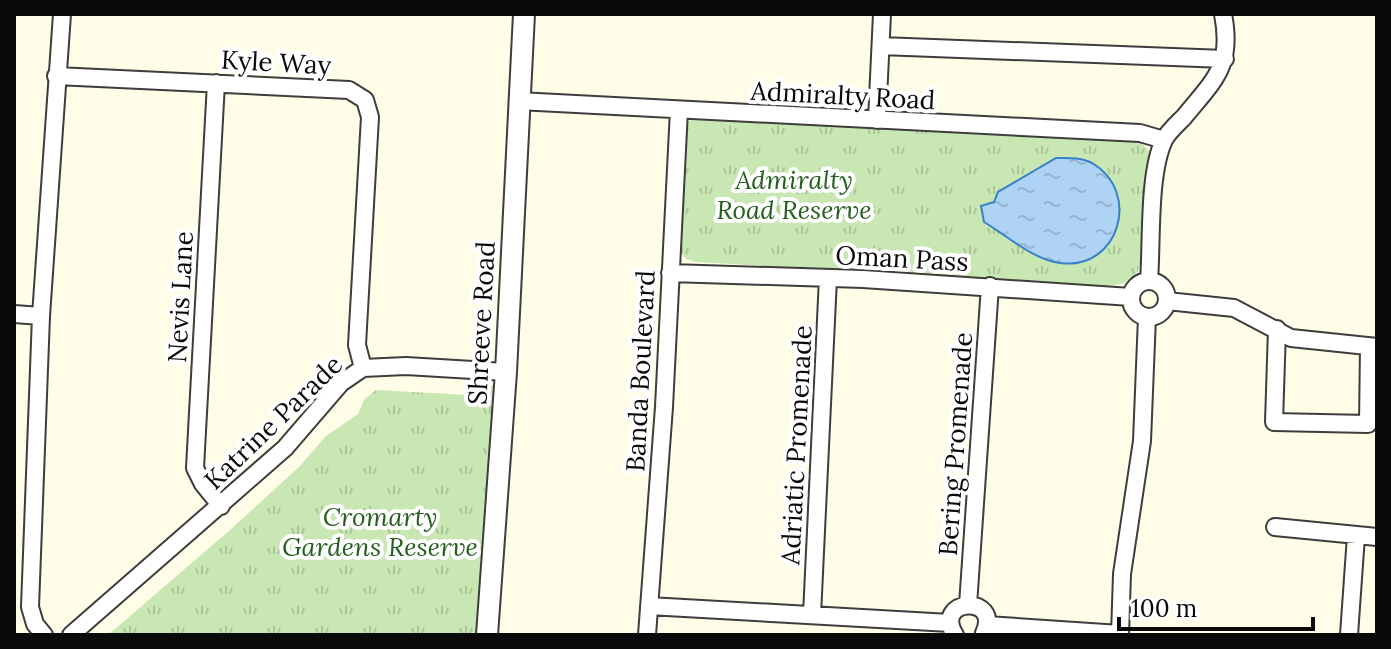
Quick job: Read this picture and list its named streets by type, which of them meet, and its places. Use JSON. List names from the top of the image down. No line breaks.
{"streets":{"street":["Kyle Way","Admiralty Road","Oman Pass","Nevis Lane","Shreeve Road","Banda Boulevard","Katrine Parade","Bering Promenade","Adriatic Promenade"]},"crossings":[["Kyle Way","Nevis Lane"],["Kyle Way","Katrine Parade"],["Admiralty Road","Shreeve Road"],["Admiralty Road","Banda Boulevard"],["Oman Pass","Banda Boulevard"],["Oman Pass","Bering Promenade"],["Oman Pass","Adriatic Promenade"],["Nevis Lane","Katrine Parade"],["Shreeve Road","Katrine Parade"]],"parks":["Admiralty Road Reserve","Cromarty Gardens Reserve"],"scale_bar":"100 m"}
